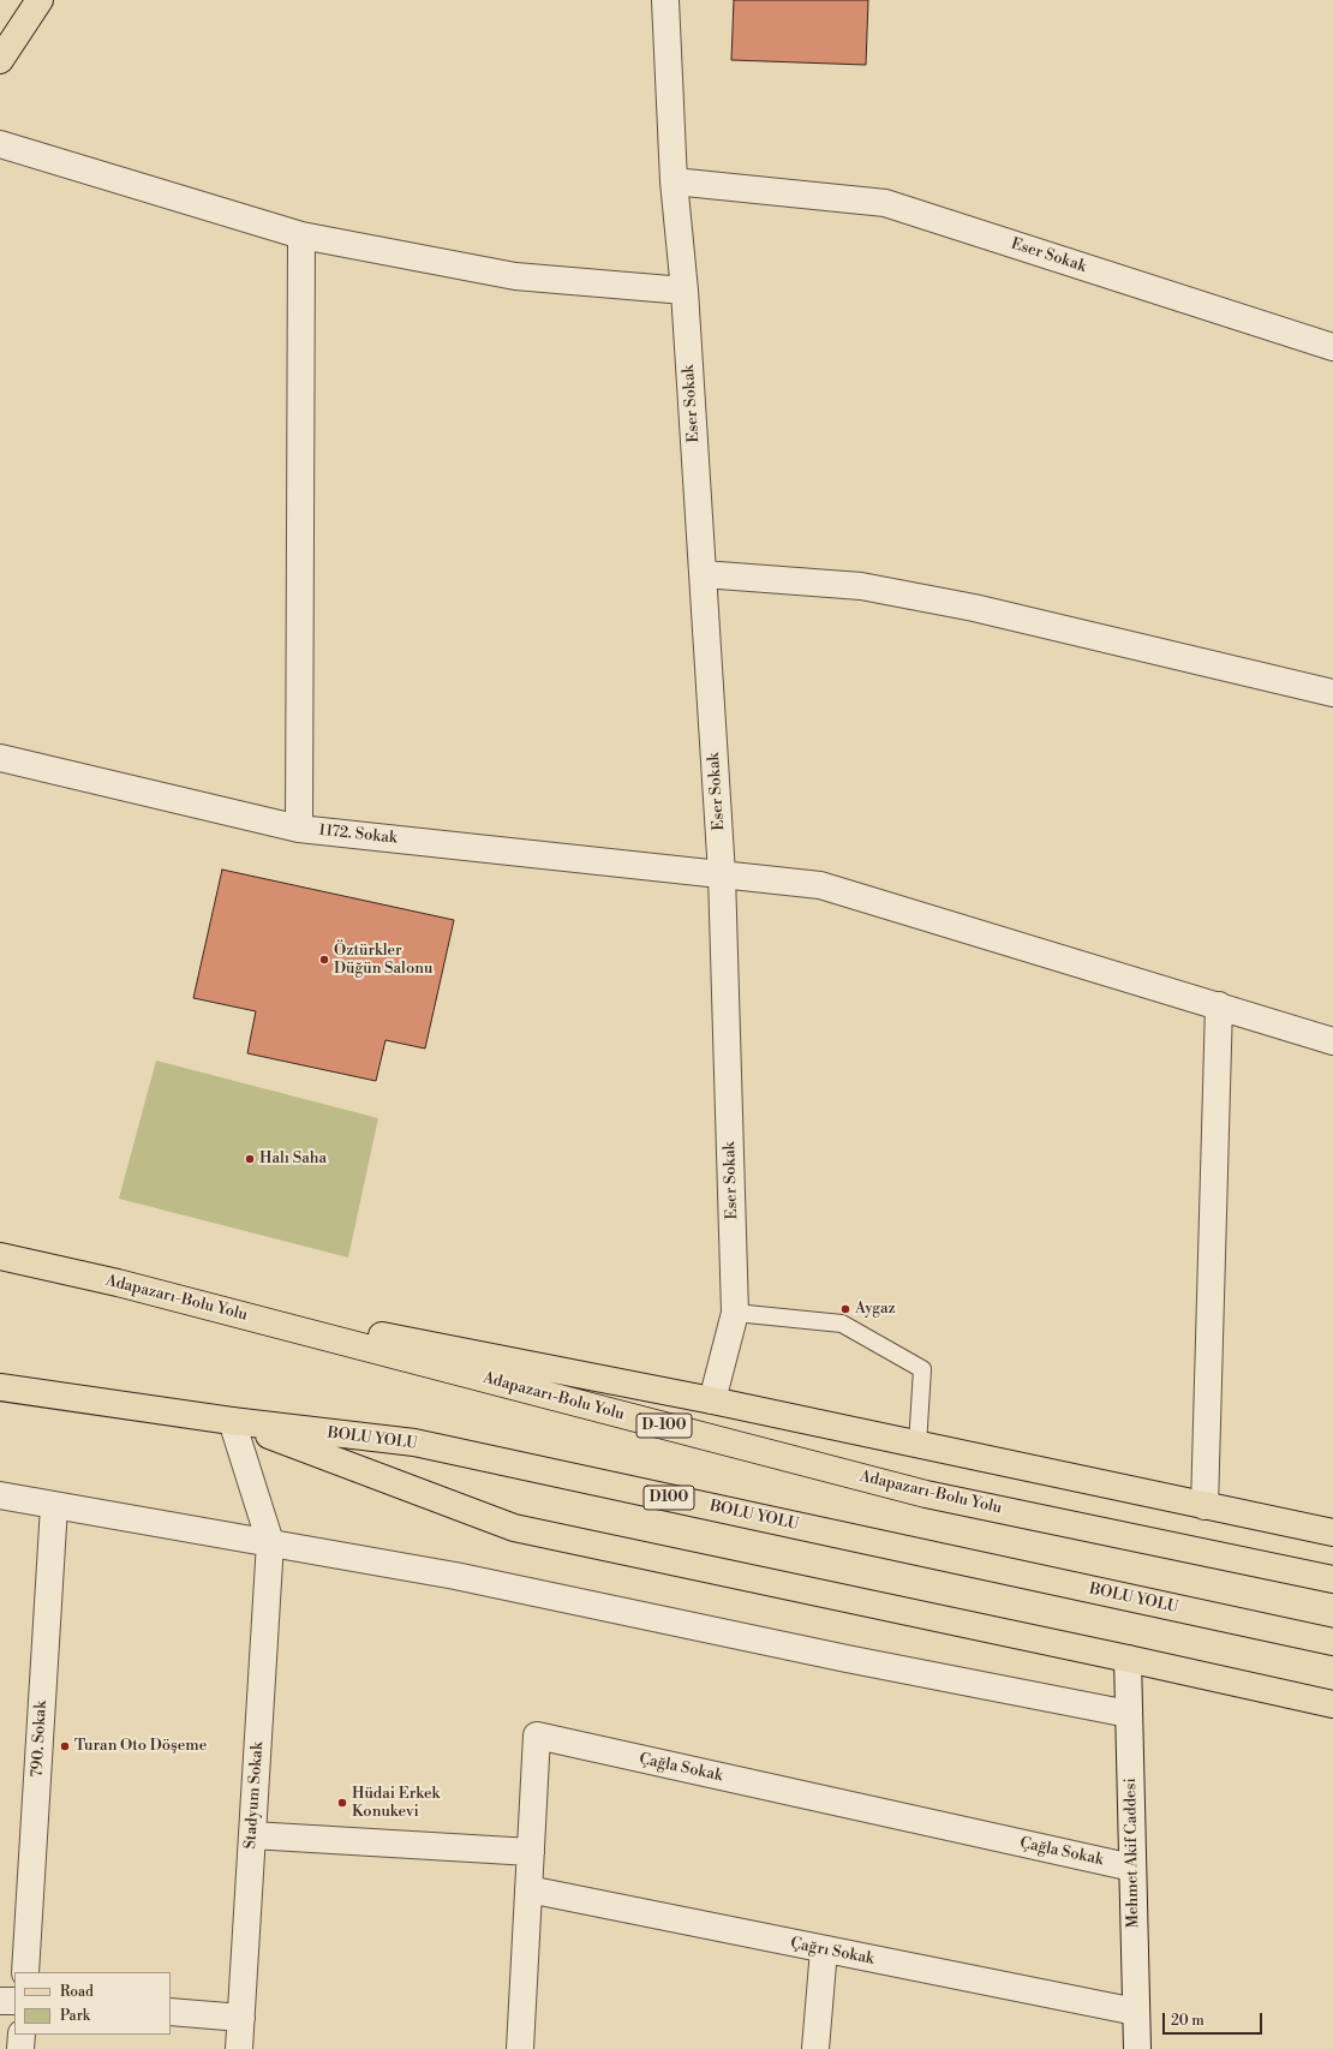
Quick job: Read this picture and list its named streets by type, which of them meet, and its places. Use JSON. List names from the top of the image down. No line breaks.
{"streets":{"main road":["Adapazarı-Bolu Yolu","D-100","BOLU YOLU","D100"],"street":["Eser Sokak","1172. Sokak","790. Sokak","Çağla Sokak","Stadyum Sokak","Mehmet Akif Caddesi","Çağrı Sokak"]},"crossings":[["Eser Sokak","1172. Sokak"],["Çağla Sokak","Mehmet Akif Caddesi"],["Çağla Sokak","Çağrı Sokak"],["Mehmet Akif Caddesi","Çağrı Sokak"]],"places":["Öztürkler Düğün Salonu","Halı Saha","Aygaz","Turan Oto Döşeme","Hüdai Erkek Konukevi"],"legend":["Road","Park"],"scale_bar":"20 m"}
